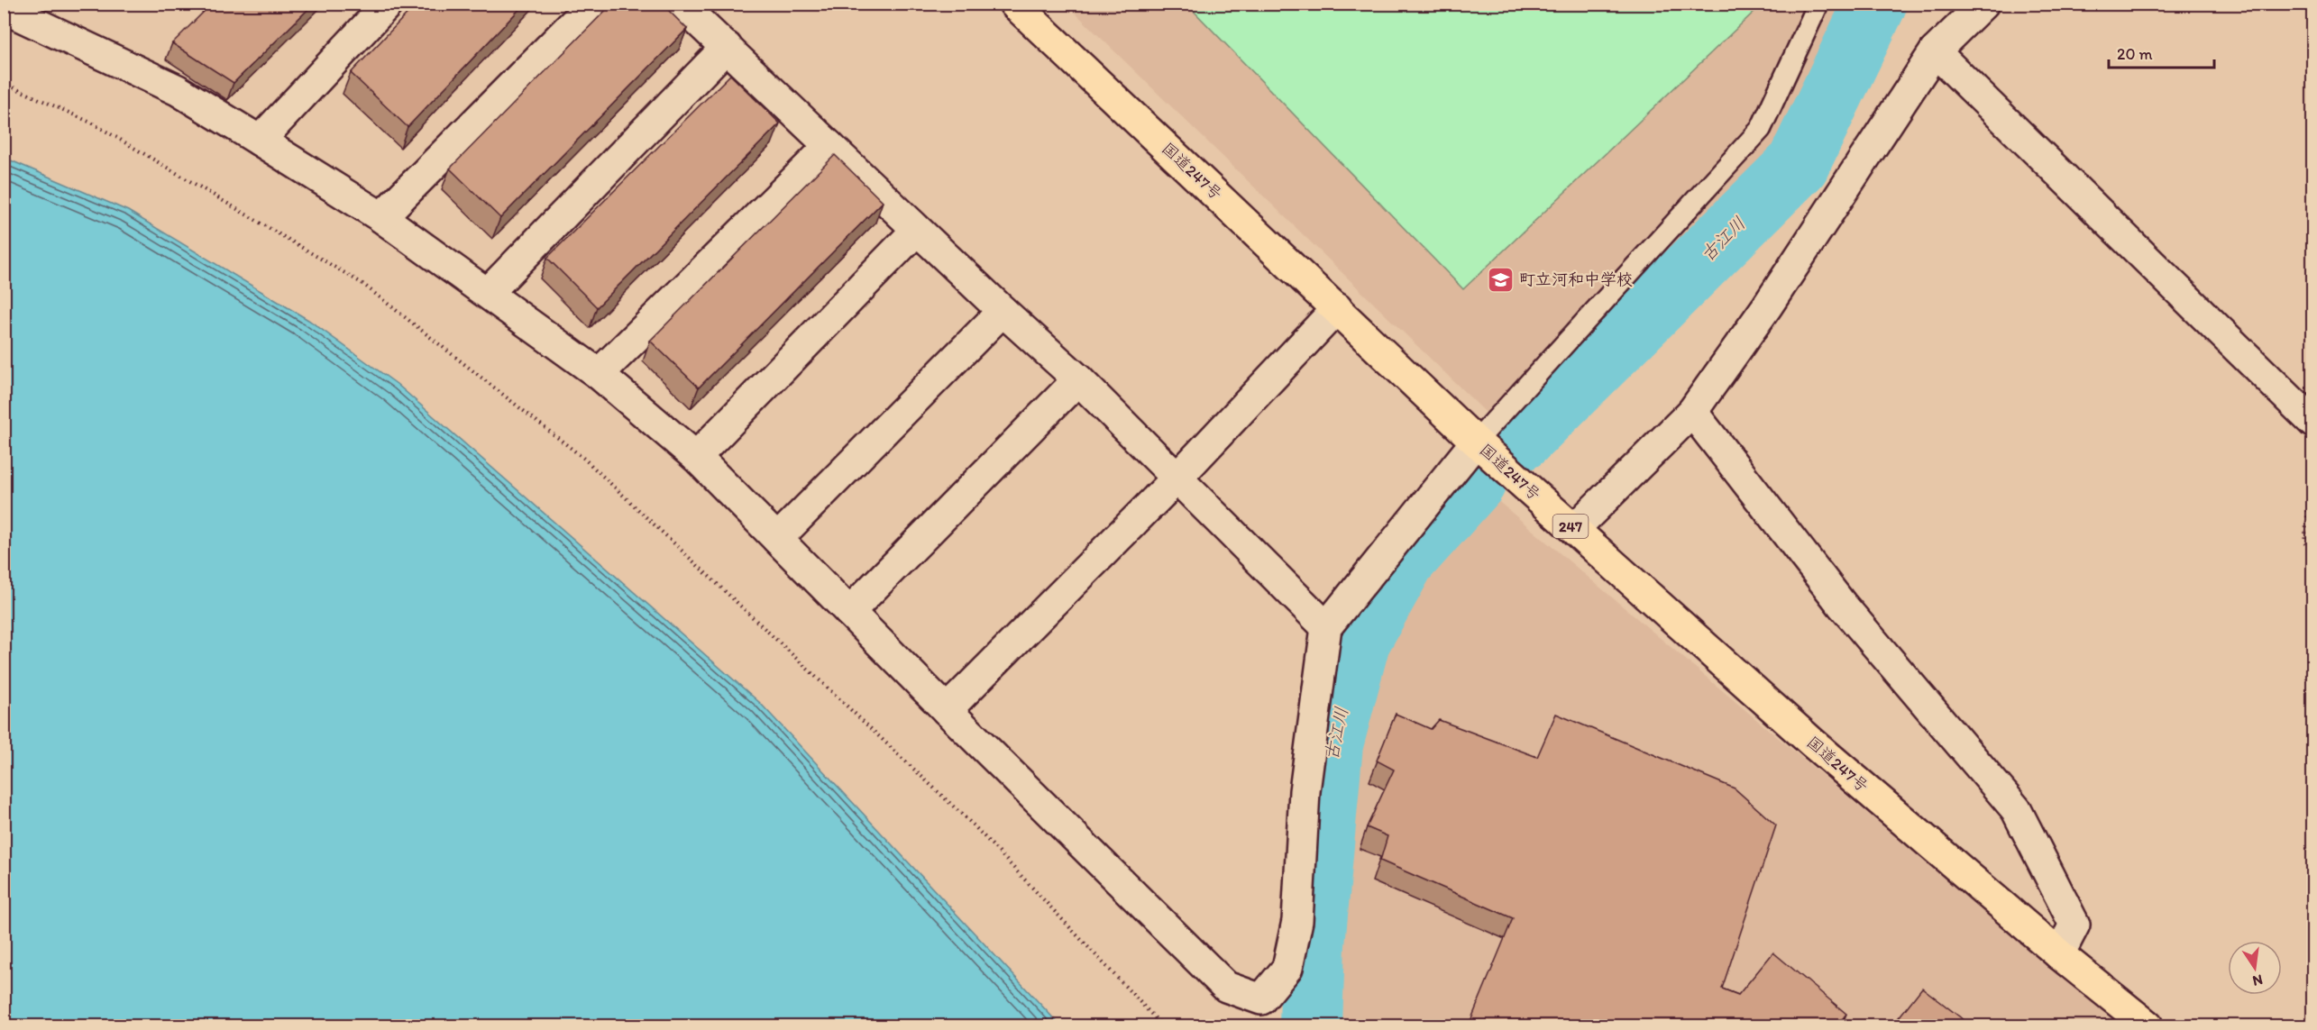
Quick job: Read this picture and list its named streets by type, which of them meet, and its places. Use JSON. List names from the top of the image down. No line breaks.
{"streets":{"highway":["国道247号","247"]},"water":["古江川"],"places":{"school or university":["町立河和中学校"]},"scale_bar":"20 m","north":"bottom"}
